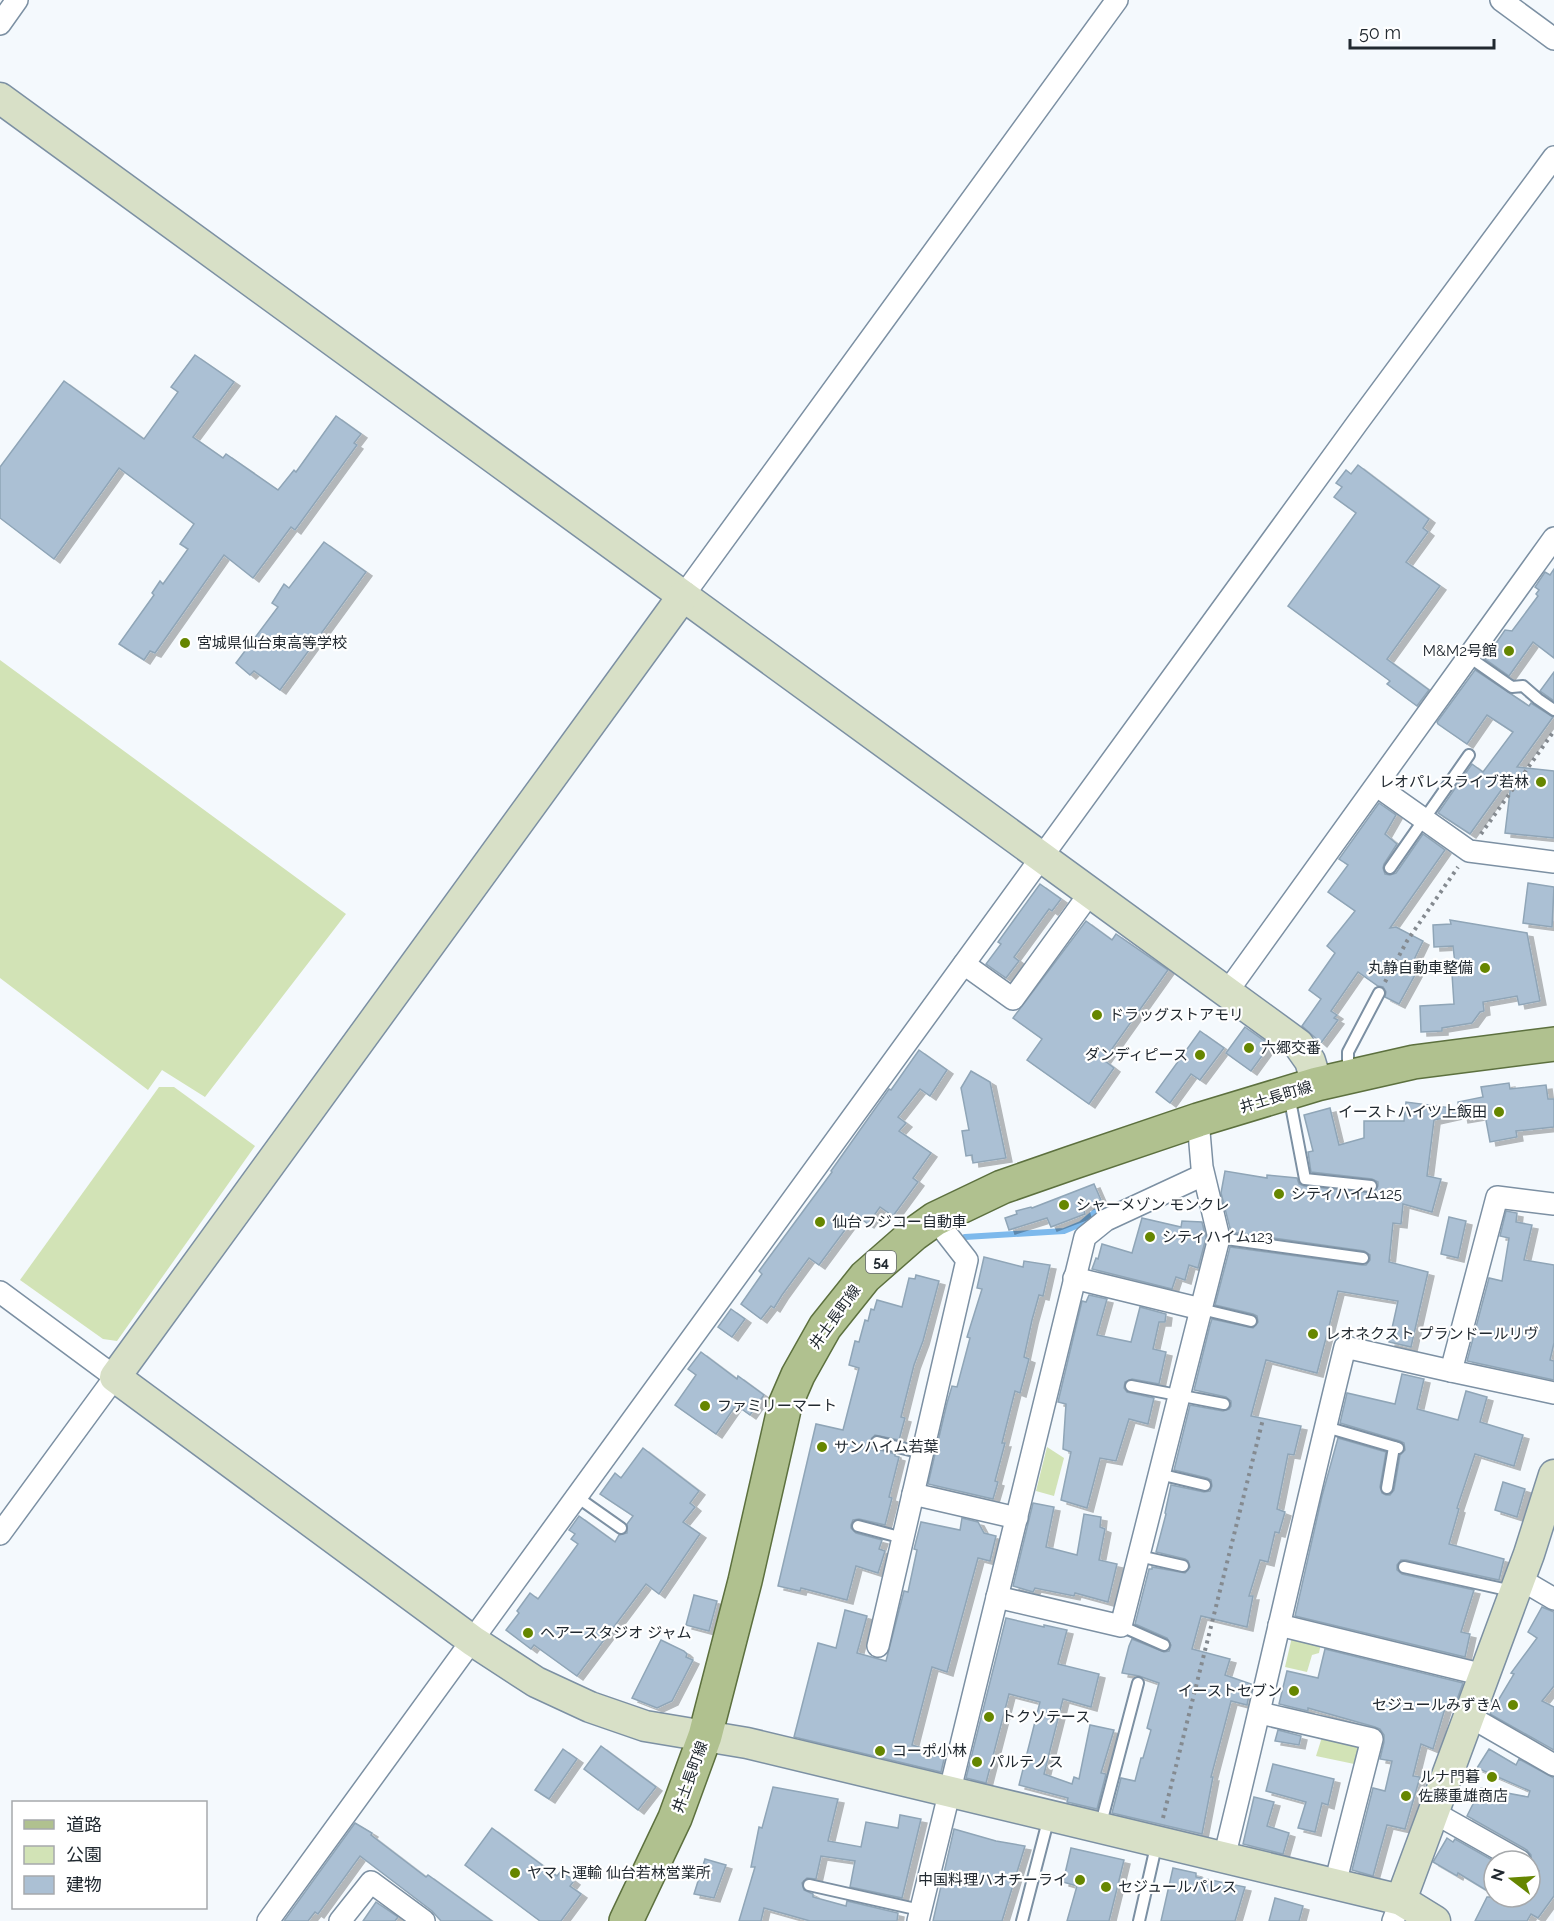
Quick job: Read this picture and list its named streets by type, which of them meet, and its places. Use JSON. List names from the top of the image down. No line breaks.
{"streets":{"main road":["井土長町線","54"]},"places":["宮城県仙台東高等学校","M&M2号館","レオパレスライブ若林","丸静自動車整備","ドラッグストアモリ","六郷交番","ダンディピース","イーストハイツ上飯田","シティハイム125","シャーメゾン モンクレ","仙台フジコー自動車","シティハイム123","レオネクスト プランドールリヴ","ファミリーマート","サンハイム若葉","ヘアースタジオ ジャム","イーストセブン","セジュールみずきA","トクソテース","コーポ小林","パルテノス","ルナ門暮","佐藤重雄商店","ヤマト運輸 仙台若林営業所","中国料理ハオチーライ","セジュールパレス"],"legend":["道路","公園","建物"],"scale_bar":"50 m","north":"left"}
